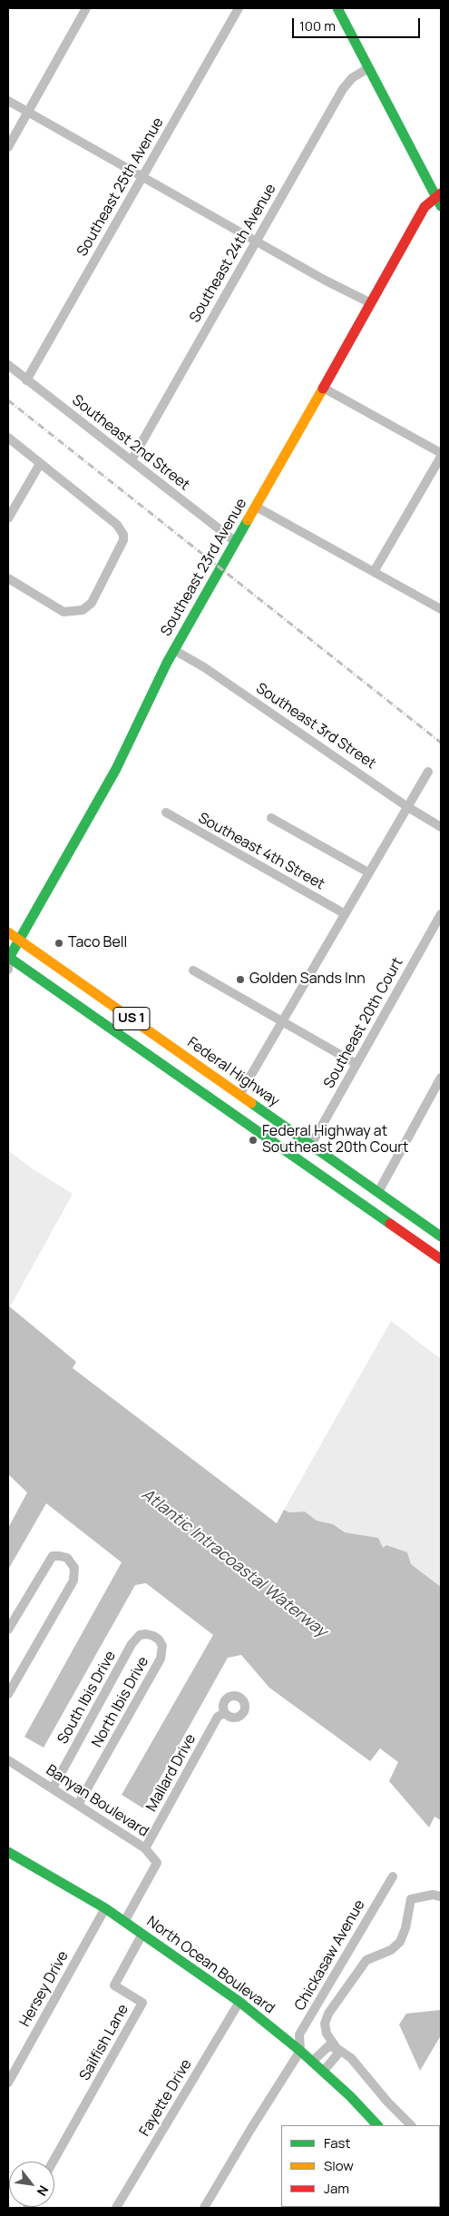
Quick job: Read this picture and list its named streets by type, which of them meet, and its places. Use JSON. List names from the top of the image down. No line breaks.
{"streets":{"main road":["Southeast 23rd Avenue","US 1","Federal Highway","North Ocean Boulevard"],"street":["Southeast 25th Avenue","Southeast 24th Avenue","Southeast 2nd Street","Southeast 3rd Street","Southeast 4th Street","Southeast 20th Court","South Ibis Drive","North Ibis Drive","Mallard Drive","Banyan Boulevard","Chickasaw Avenue","Hersey Drive","Sailfish Lane","Fayette Drive"]},"crossings":[["Southeast 25th Avenue","Southeast 2nd Street"],["Southeast 24th Avenue","Southeast 2nd Street"],["Southeast 2nd Street","Southeast 23rd Avenue"],["Southeast 23rd Avenue","Southeast 3rd Street"],["Southeast 23rd Avenue","US 1"],["Southeast 23rd Avenue","Federal Highway"],["Southeast 20th Court","Federal Highway"],["South Ibis Drive","North Ibis Drive"],["South Ibis Drive","Banyan Boulevard"],["North Ibis Drive","Banyan Boulevard"],["Mallard Drive","Banyan Boulevard"],["Banyan Boulevard","North Ocean Boulevard"],["Chickasaw Avenue","North Ocean Boulevard"],["North Ocean Boulevard","Hersey Drive"],["North Ocean Boulevard","Sailfish Lane"],["North Ocean Boulevard","Fayette Drive"]],"water":["Atlantic Intracoastal Waterway"],"places":["Taco Bell","Golden Sands Inn","Federal Highway at Southeast 20th Court"],"legend":["Fast","Slow","Jam"],"scale_bar":"100 m","north":"bottom right"}
